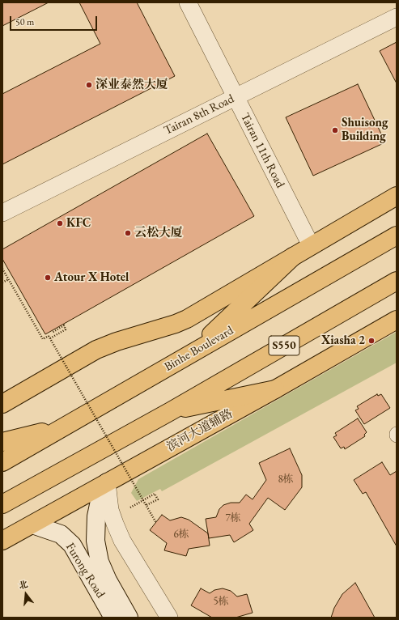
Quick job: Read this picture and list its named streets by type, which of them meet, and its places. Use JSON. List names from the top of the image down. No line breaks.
{"streets":{"main road":["S550","Binhe Boulevard","滨河大道辅路","Furong Road"],"street":["Tairan 8th Road","Tairan 11th Road"]},"crossings":[["Tairan 8th Road","Tairan 11th Road"],["滨河大道辅路","Furong Road"]],"places":["深业泰然大厦","Shuisong Building","KFC","云松大厦","Atour X Hotel","Xiasha 2"],"house_numbers":["8栋","7栋","6栋","5栋"],"scale_bar":"50 m","north":"top"}
